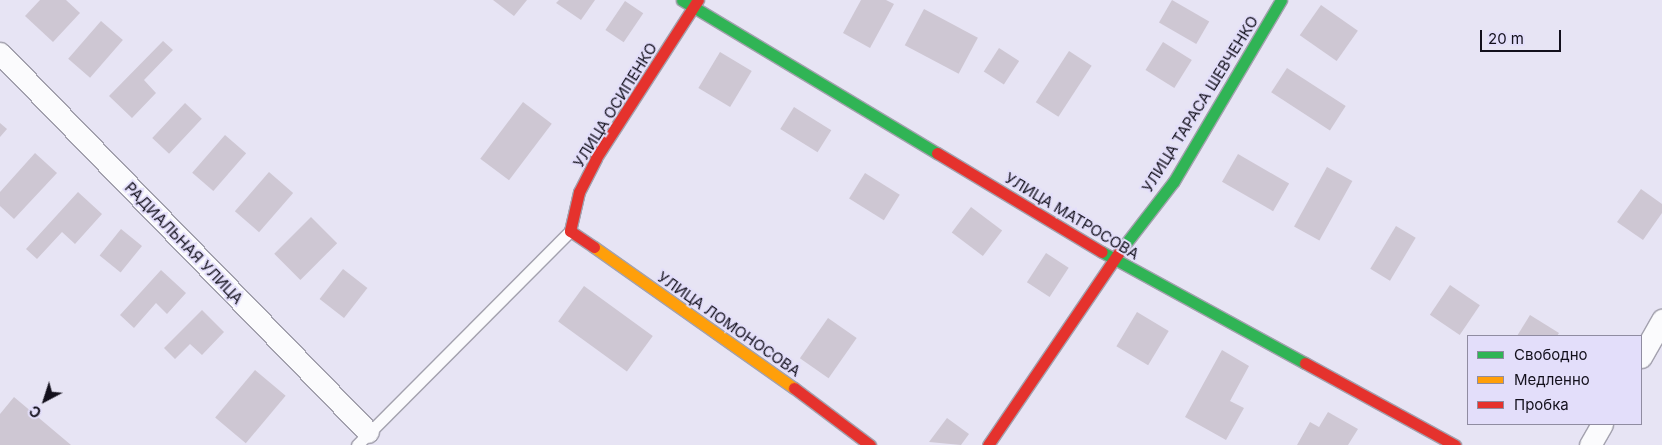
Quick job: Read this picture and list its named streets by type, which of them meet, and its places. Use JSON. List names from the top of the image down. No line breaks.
{"streets":{"street":["УЛИЦА ТАРАСА ШЕВЧЕНКО","УЛИЦА ОСИПЕНКО","УЛИЦА МАТРОСОВА","РАДИАЛЬНАЯ УЛИЦА","УЛИЦА ЛОМОНОСОВА"]},"crossings":[["УЛИЦА ТАРАСА ШЕВЧЕНКО","УЛИЦА МАТРОСОВА"],["УЛИЦА ОСИПЕНКО","УЛИЦА МАТРОСОВА"],["УЛИЦА ОСИПЕНКО","УЛИЦА ЛОМОНОСОВА"]],"legend":["Свободно","Медленно","Пробка"],"scale_bar":"20 m","north":"bottom left"}
